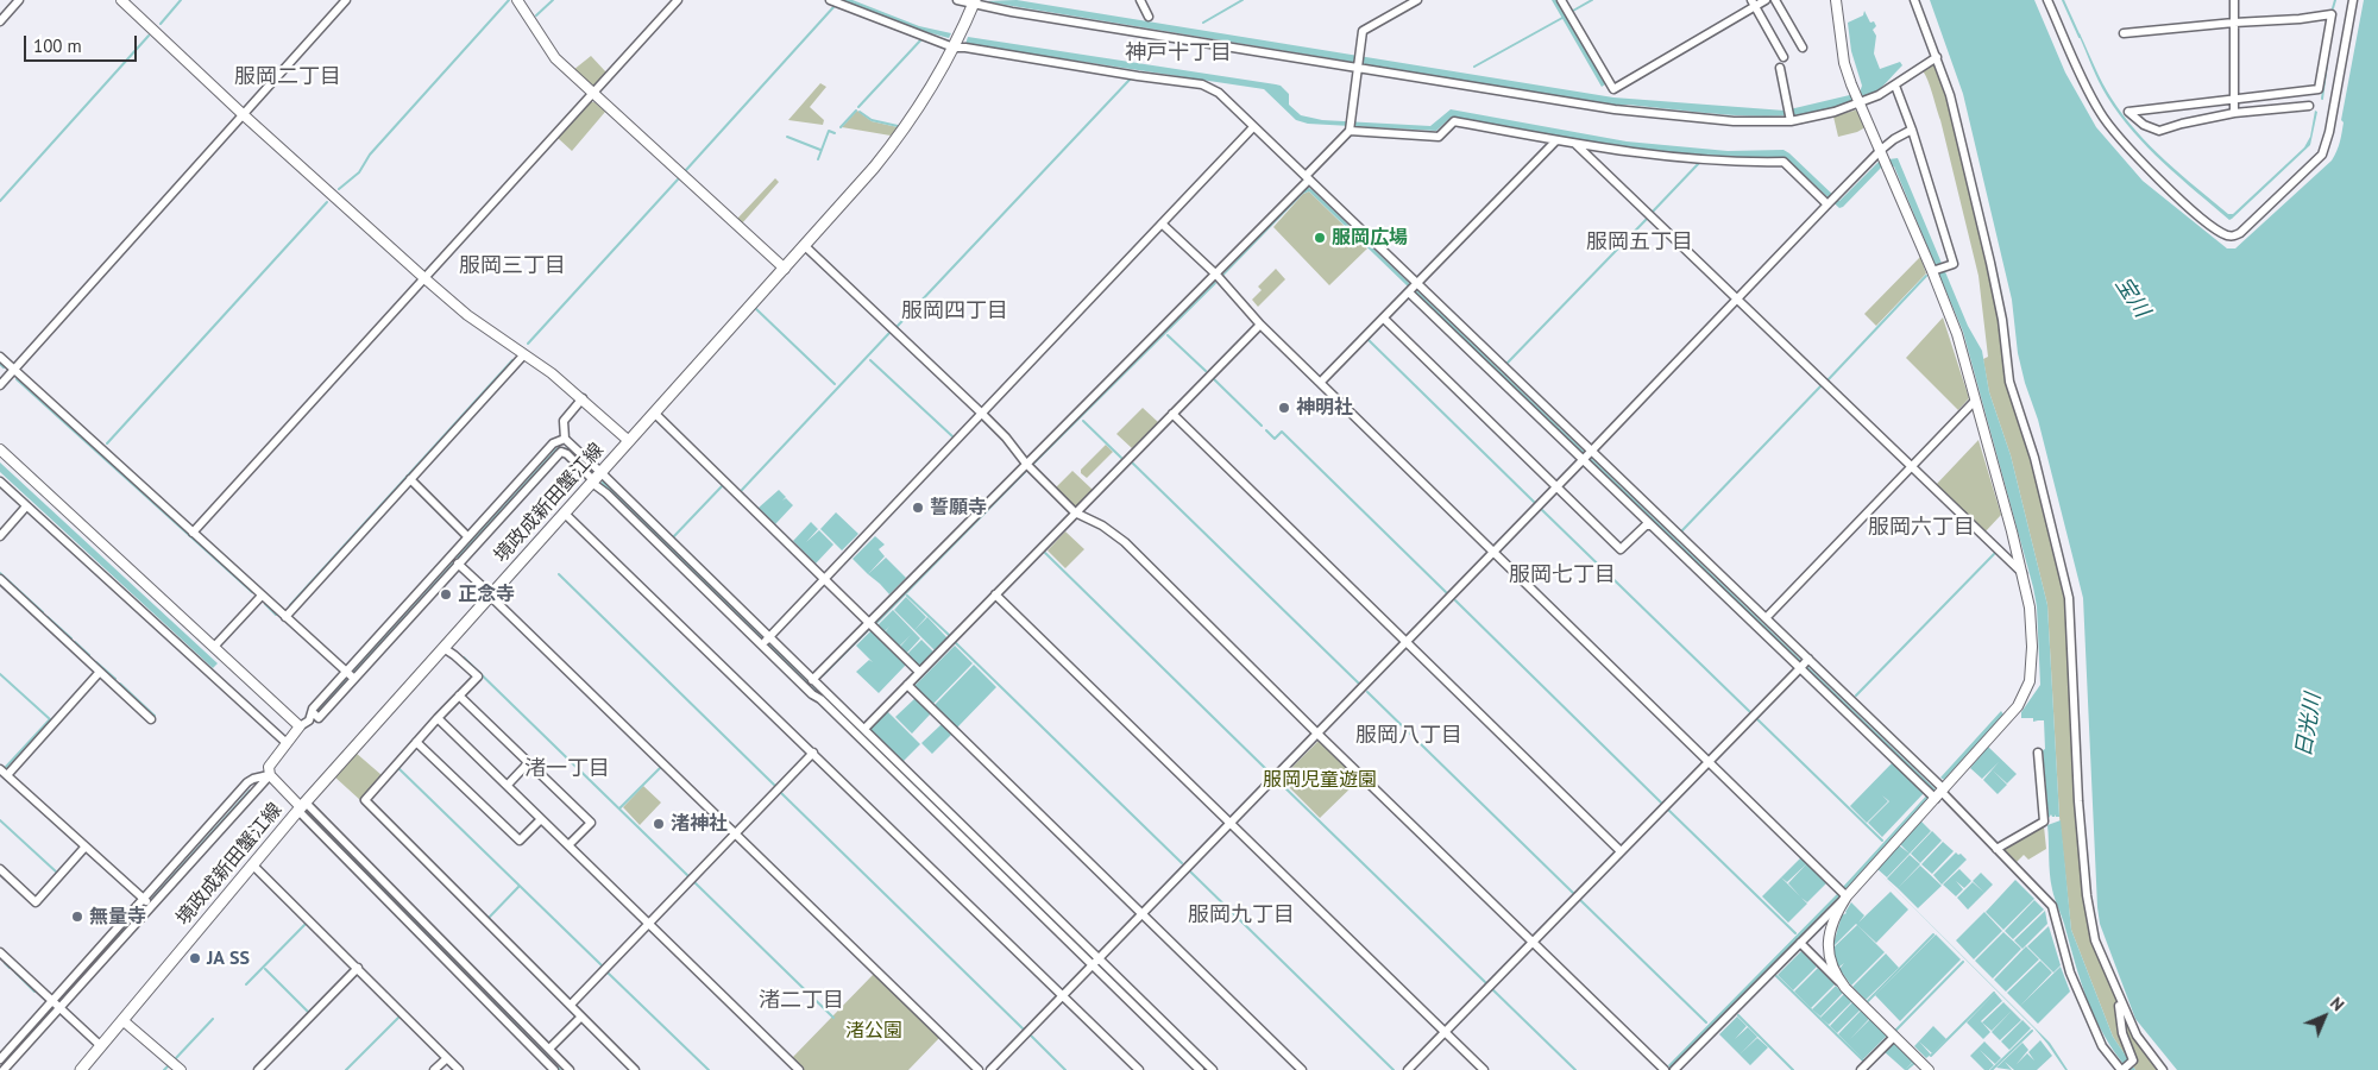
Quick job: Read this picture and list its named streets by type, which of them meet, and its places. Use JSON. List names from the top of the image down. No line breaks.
{"streets":{"main road":["境政成新田蟹江線"]},"districts":["神戸十丁目","服岡二丁目","服岡五丁目","服岡三丁目","服岡四丁目","服岡六丁目","服岡七丁目","服岡八丁目","渚一丁目","服岡九丁目","渚二丁目"],"water":["宝川","日光川"],"parks":["服岡児童遊園","渚公園"],"places":["服岡広場","神明社","誓願寺","正念寺","渚神社","無量寺","JA SS"],"scale_bar":"100 m","north":"top right"}
